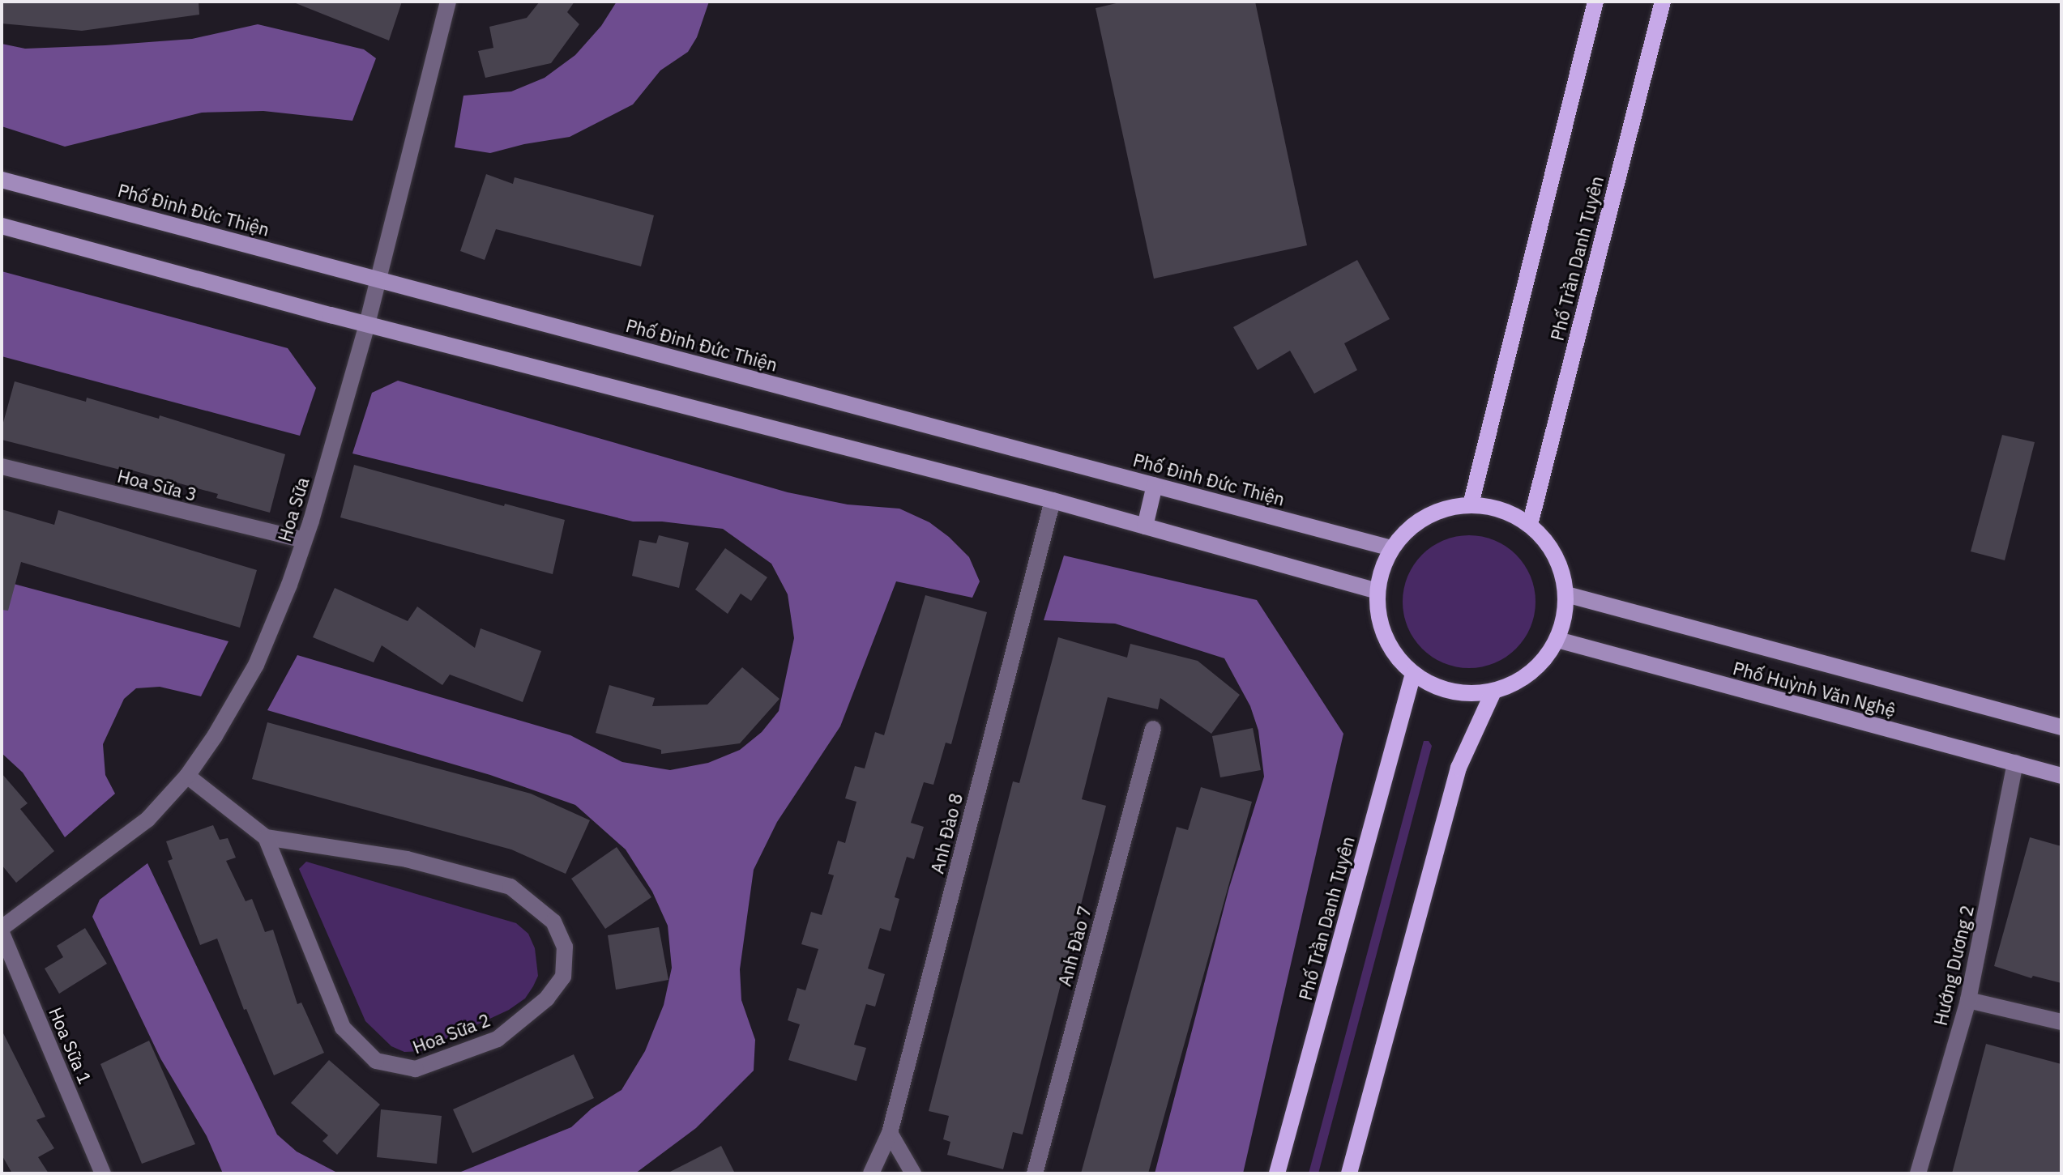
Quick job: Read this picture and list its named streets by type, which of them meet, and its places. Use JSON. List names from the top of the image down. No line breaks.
{"streets":{"main road":["Phố Trần Danh Tuyên"],"street":["Phố Đinh Đức Thiện","Hoa Sữa 3","Hoa Sữa","Phố Huỳnh Văn Nghệ","Anh Đào 8","Anh Đào 7","Hướng Dương 2","Hoa Sữa 2","Hoa Sữa 1"]},"crossings":[["Phố Đinh Đức Thiện","Phố Trần Danh Tuyên"],["Phố Đinh Đức Thiện","Hoa Sữa"],["Phố Đinh Đức Thiện","Phố Huỳnh Văn Nghệ"],["Phố Trần Danh Tuyên","Phố Huỳnh Văn Nghệ"],["Hoa Sữa 3","Hoa Sữa"],["Hoa Sữa","Hoa Sữa 2"],["Phố Huỳnh Văn Nghệ","Hướng Dương 2"]]}
